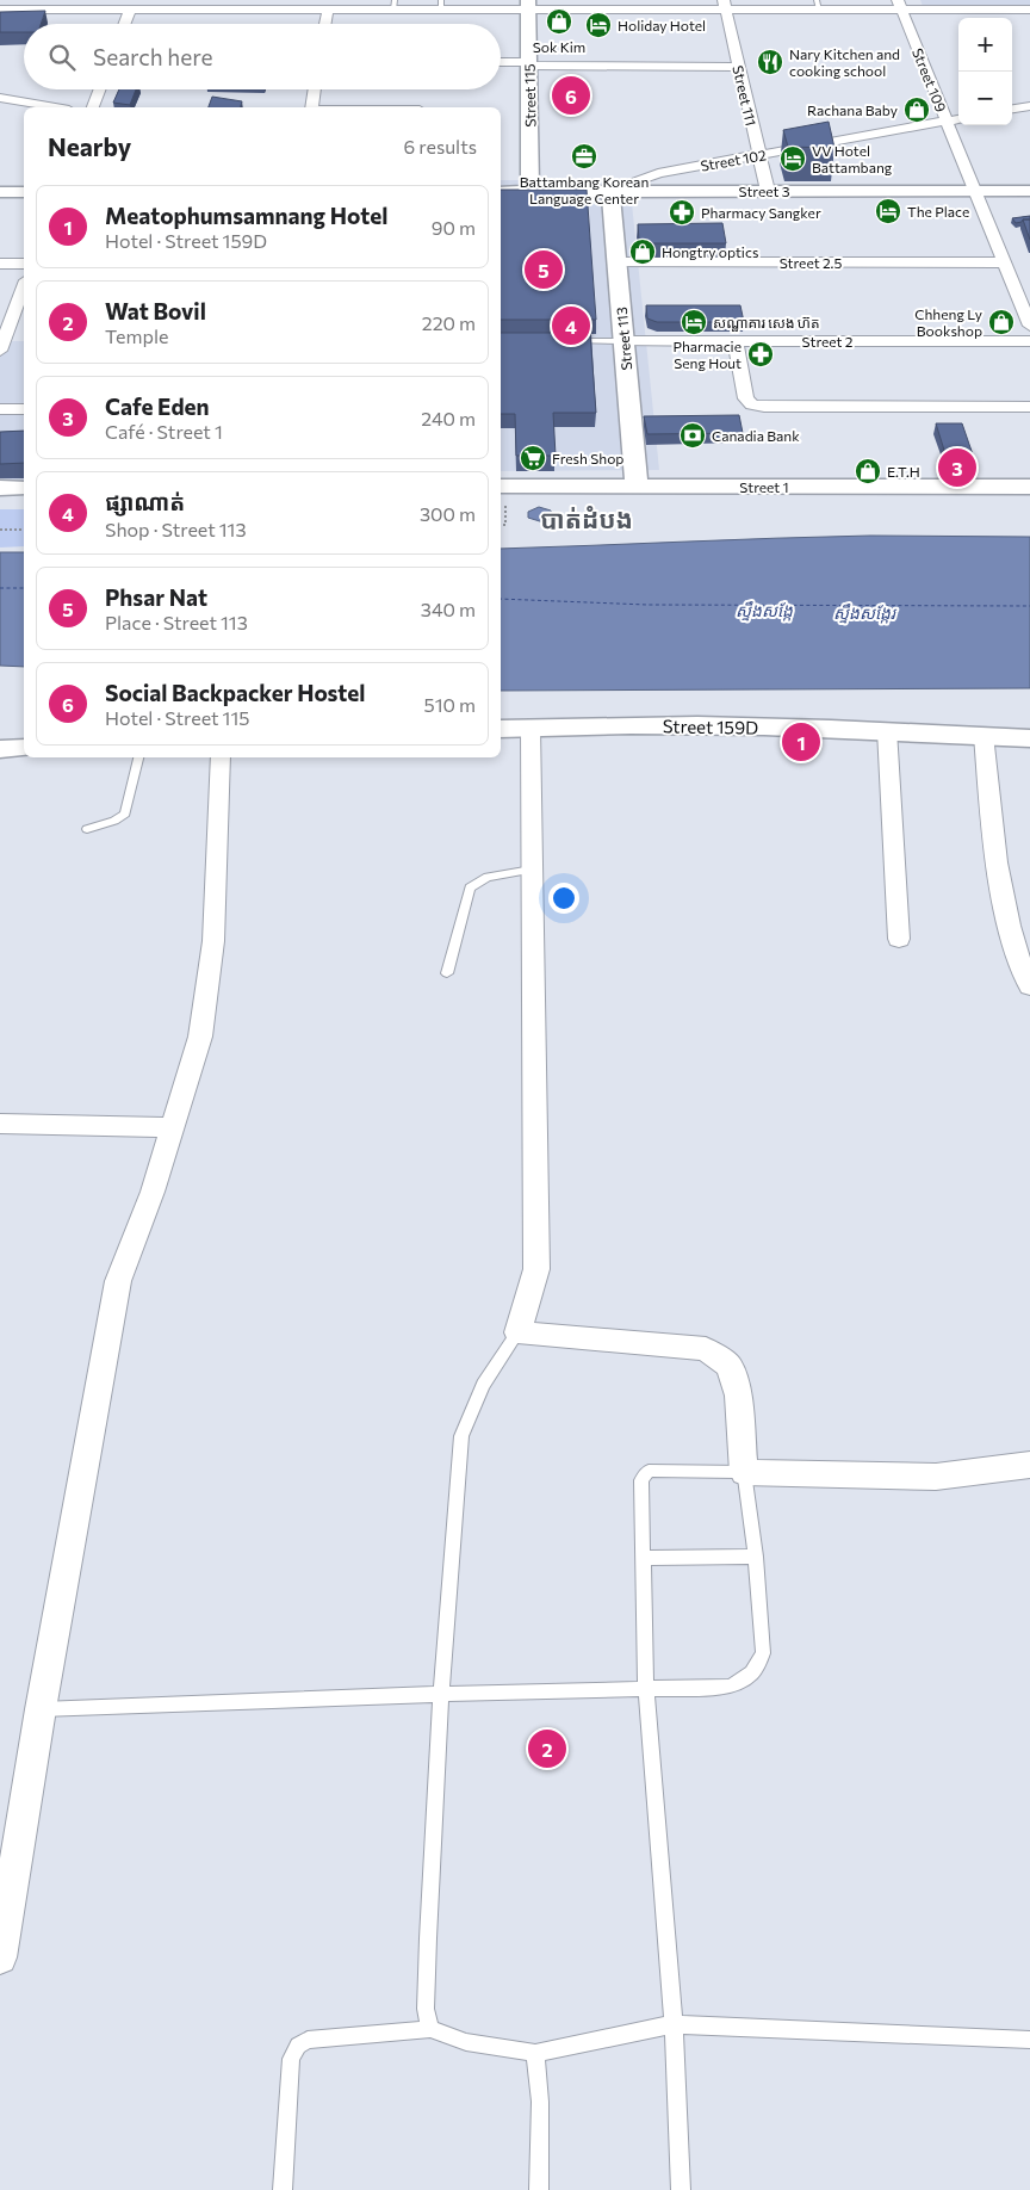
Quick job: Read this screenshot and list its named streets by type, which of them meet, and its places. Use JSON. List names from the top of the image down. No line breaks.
{"streets":{"street":["Street 109","Street 115","Street 111","Street 102","Street 3","Street 2.5","Street 113","Street 2","Street 1","Street 159D"]},"crossings":[["Street 109","Street 102"],["Street 109","Street 3"],["Street 109","Street 2.5"],["Street 115","Street 3"],["Street 111","Street 102"],["Street 111","Street 3"],["Street 102","Street 3"],["Street 102","Street 113"],["Street 3","Street 113"],["Street 2.5","Street 113"],["Street 113","Street 2"],["Street 113","Street 1"]],"districts":["បាត់ដំបង"],"water":["ស្ទឹងសង្កែ","ស្ទឹងសង្កែរ"],"places":{"shop":["Sok Kim","Rachana Baby","Hongtry optics","Chheng Ly Bookshop","E.T.H"],"hotel":["Holiday Hotel","VV Hotel Battambang","The Place","សណ្ឋាគារ សេង ហ៊ត"],"restaurant":["Nary Kitchen and cooking school"],"office":["Battambang Korean Language Center"],"pharmacy":["Pharmacy Sangker","Pharmacie Seng Hout"],"bank":["Canadia Bank"],"supermarket":["Fresh Shop"]},"page":{"map_buttons":["+","−"],"search":"Search here","pins":["6","5","4","3","1","2"],"heading":["Nearby","6 results"],"list":[{"mark":"1","name":"Meatophumsamnang Hotel","note":"Hotel · Street 159D","value":"90 m"},{"mark":"2","name":"Wat Bovil","note":"Temple","value":"220 m"},{"mark":"3","name":"Cafe Eden","note":"Café · Street 1","value":"240 m"},{"mark":"4","name":"ផ្សាណាត់","note":"Shop · Street 113","value":"300 m"},{"mark":"5","name":"Phsar Nat","note":"Place · Street 113","value":"340 m"},{"mark":"6","name":"Social Backpacker Hostel","note":"Hotel · Street 115","value":"510 m"}]}}
